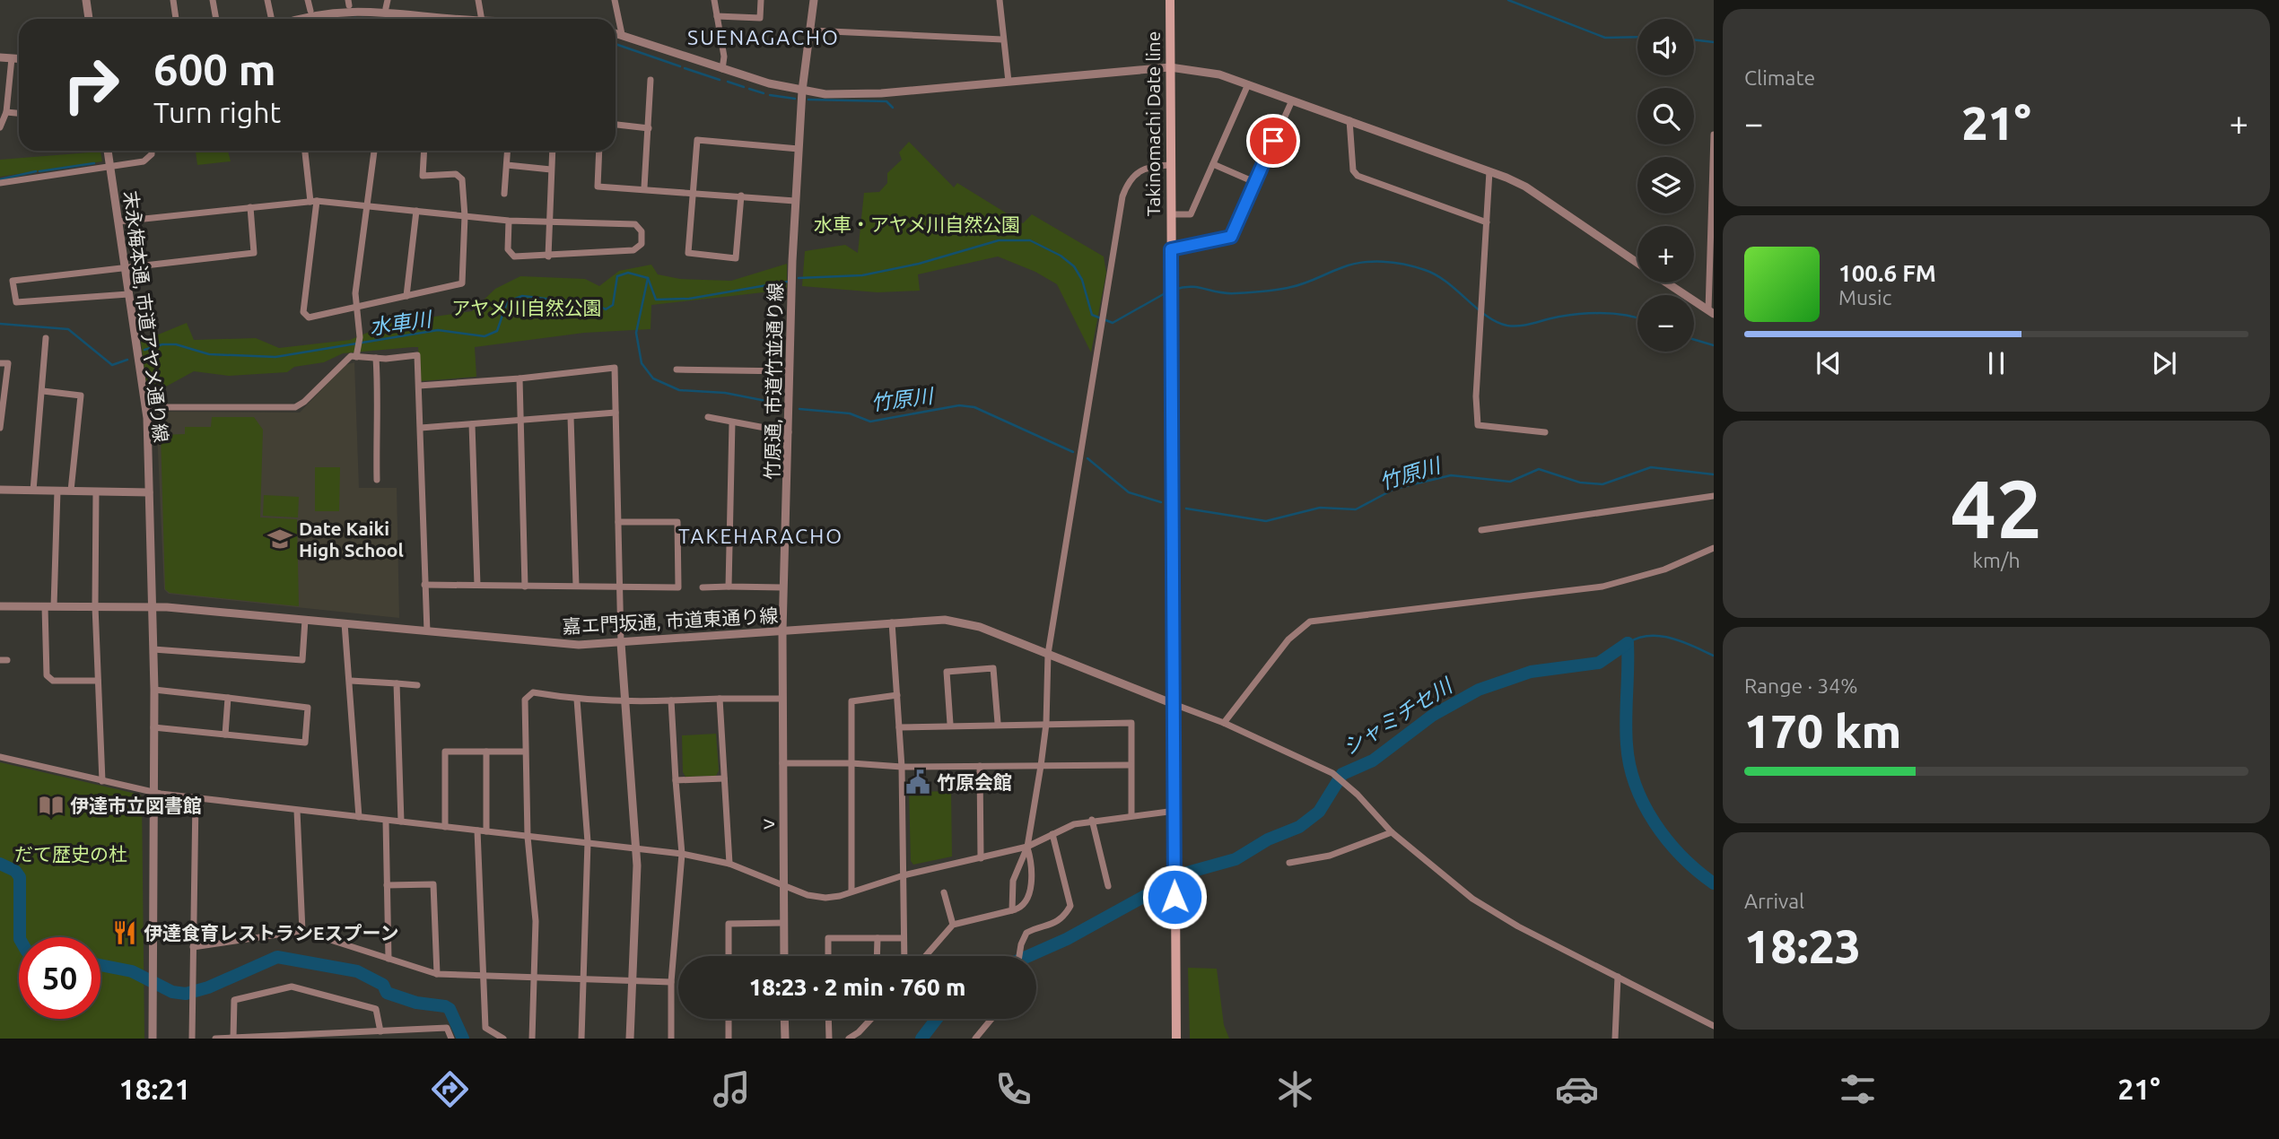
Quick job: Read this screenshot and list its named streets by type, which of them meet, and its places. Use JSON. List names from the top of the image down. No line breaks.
{"streets":{"main road":["Takinomachi Date line"],"street":["末永梅本通, 市道アヤメ通り線","竹原通, 市道竹並通り線","嘉エ門坂通, 市道東通り線","ｖ"]},"crossings":[["Takinomachi Date line","嘉エ門坂通, 市道東通り線"],["末永梅本通, 市道アヤメ通り線","嘉エ門坂通, 市道東通り線"],["竹原通, 市道竹並通り線","嘉エ門坂通, 市道東通り線"],["竹原通, 市道竹並通り線","ｖ"]],"districts":["SUENAGACHO","TAKEHARACHO"],"water":["水車川","竹原川","シャミチセ川"],"parks":["水車・アヤメ川自然公園","アヤメ川自然公園","だて歴史の杜"],"places":{"school or university":["Date Kaiki High School"],"public building":["竹原会館"],"library":["伊達市立図書館"],"restaurant":["伊達食育レストランEスプーン"]},"page":{"tile":["Climate",["42","km/h"],["Range · 34%","170 km"],["Arrival","18:23"]],"map_buttons":["+","−"],"turn":["600 m","Turn right"],"heat":["−","21°","+"],"song":["100.6 FM","Music"],"limit":"50","trip":"18:23 · 2 min · 760 m","tabs":["18:21","21°"]}}
